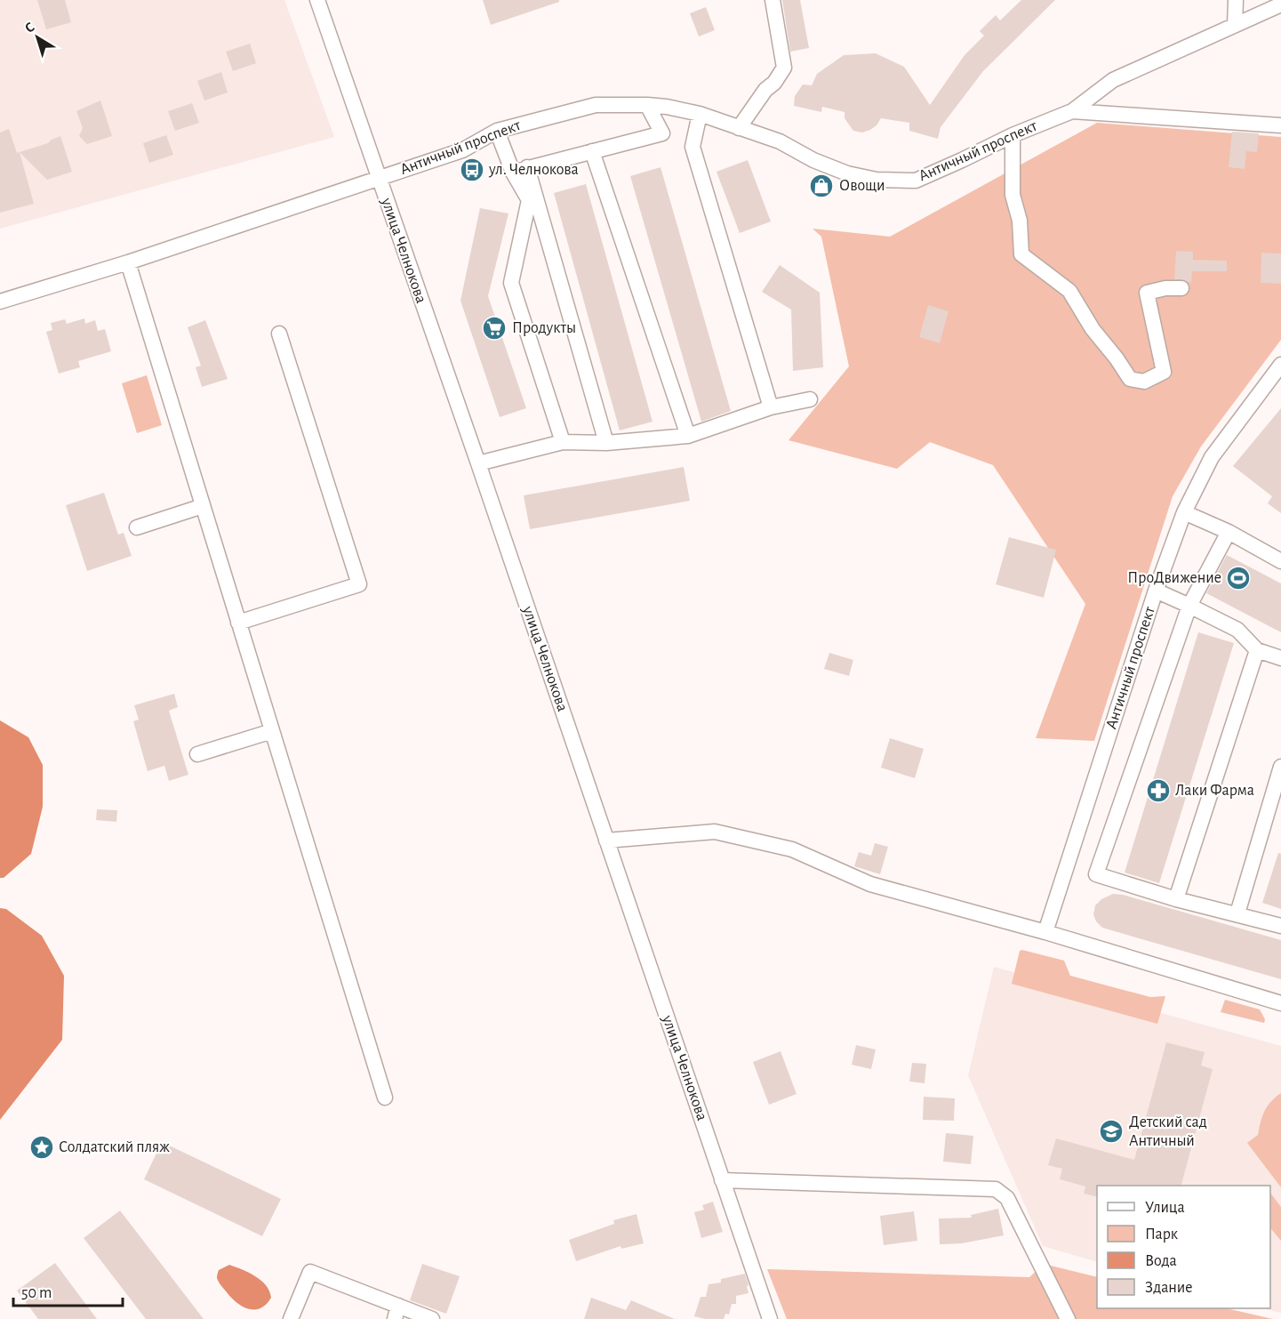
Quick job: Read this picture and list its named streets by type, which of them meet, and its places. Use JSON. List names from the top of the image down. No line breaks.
{"streets":{"street":["Античный проспект","улица Челнокова"]},"crossings":[["Античный проспект","улица Челнокова"]],"places":{"bus stop":["ул. Челнокова"],"shop":["Овощи"],"supermarket":["Продукты"],"sports":["ПроДвижение"],"pharmacy":["Лаки Фарма"],"school or university":["Детский сад Античный"],"place":["Солдатский пляж"]},"legend":["Улица","Парк","Вода","Здание"],"scale_bar":"50 m","north":"top left"}
